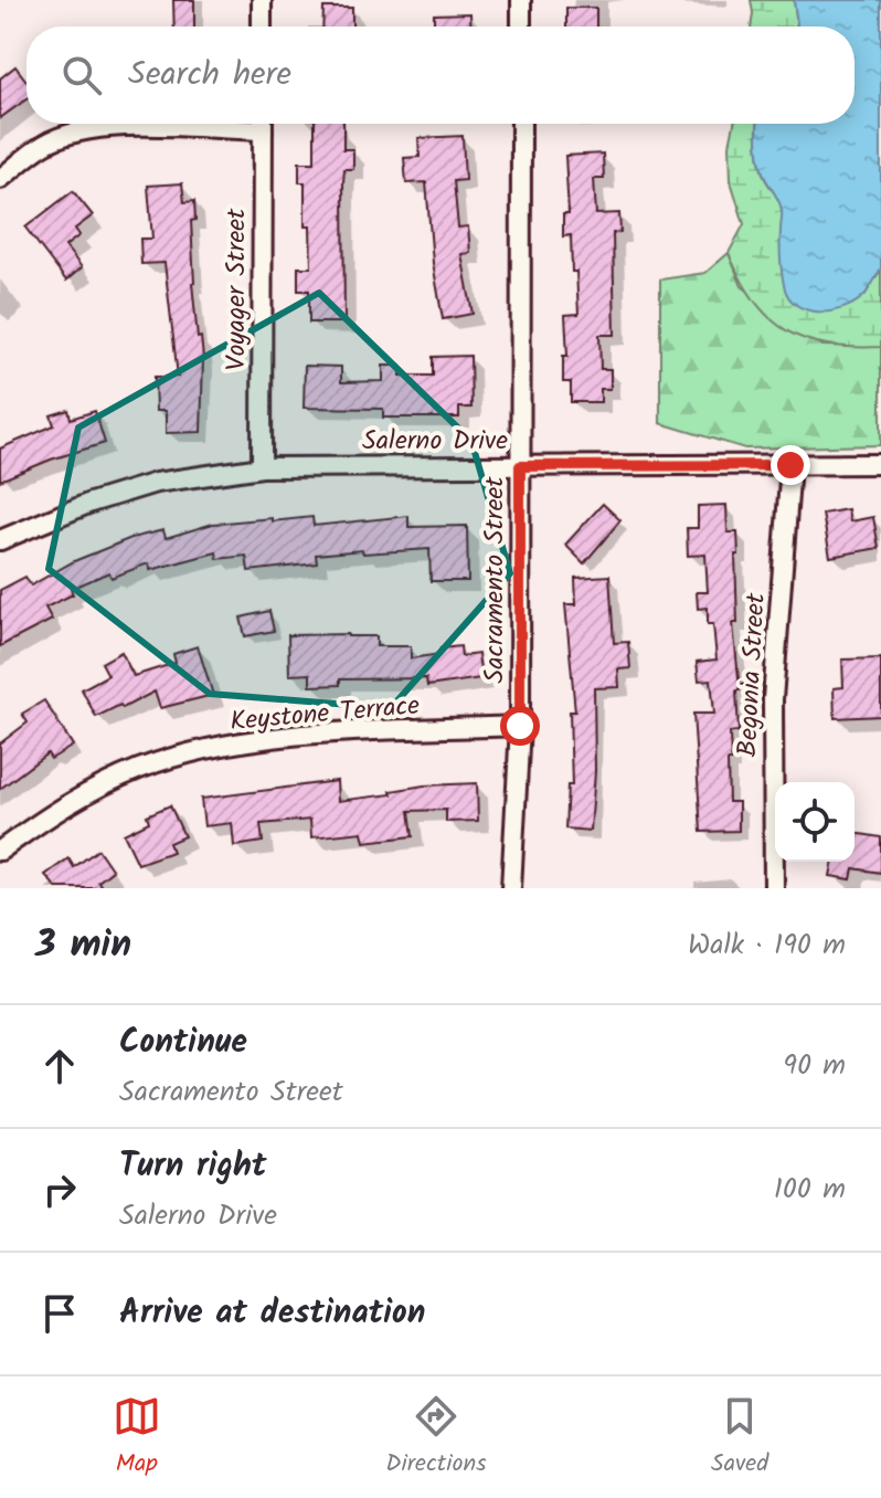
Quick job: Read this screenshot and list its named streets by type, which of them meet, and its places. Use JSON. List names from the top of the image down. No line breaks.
{"streets":{"street":["Voyager Street","Salerno Drive","Sacramento Street","Begonia Street","Keystone Terrace"]},"crossings":[["Voyager Street","Salerno Drive"],["Salerno Drive","Sacramento Street"],["Salerno Drive","Begonia Street"],["Sacramento Street","Keystone Terrace"]],"page":{"search":"Search here","heading":["3 min","Walk · 190 m"],"list":[["Continue","Sacramento Street","90 m"],["Turn right","Salerno Drive","100 m"],"Arrive at destination"],"nav":["Map","Directions","Saved"]}}
